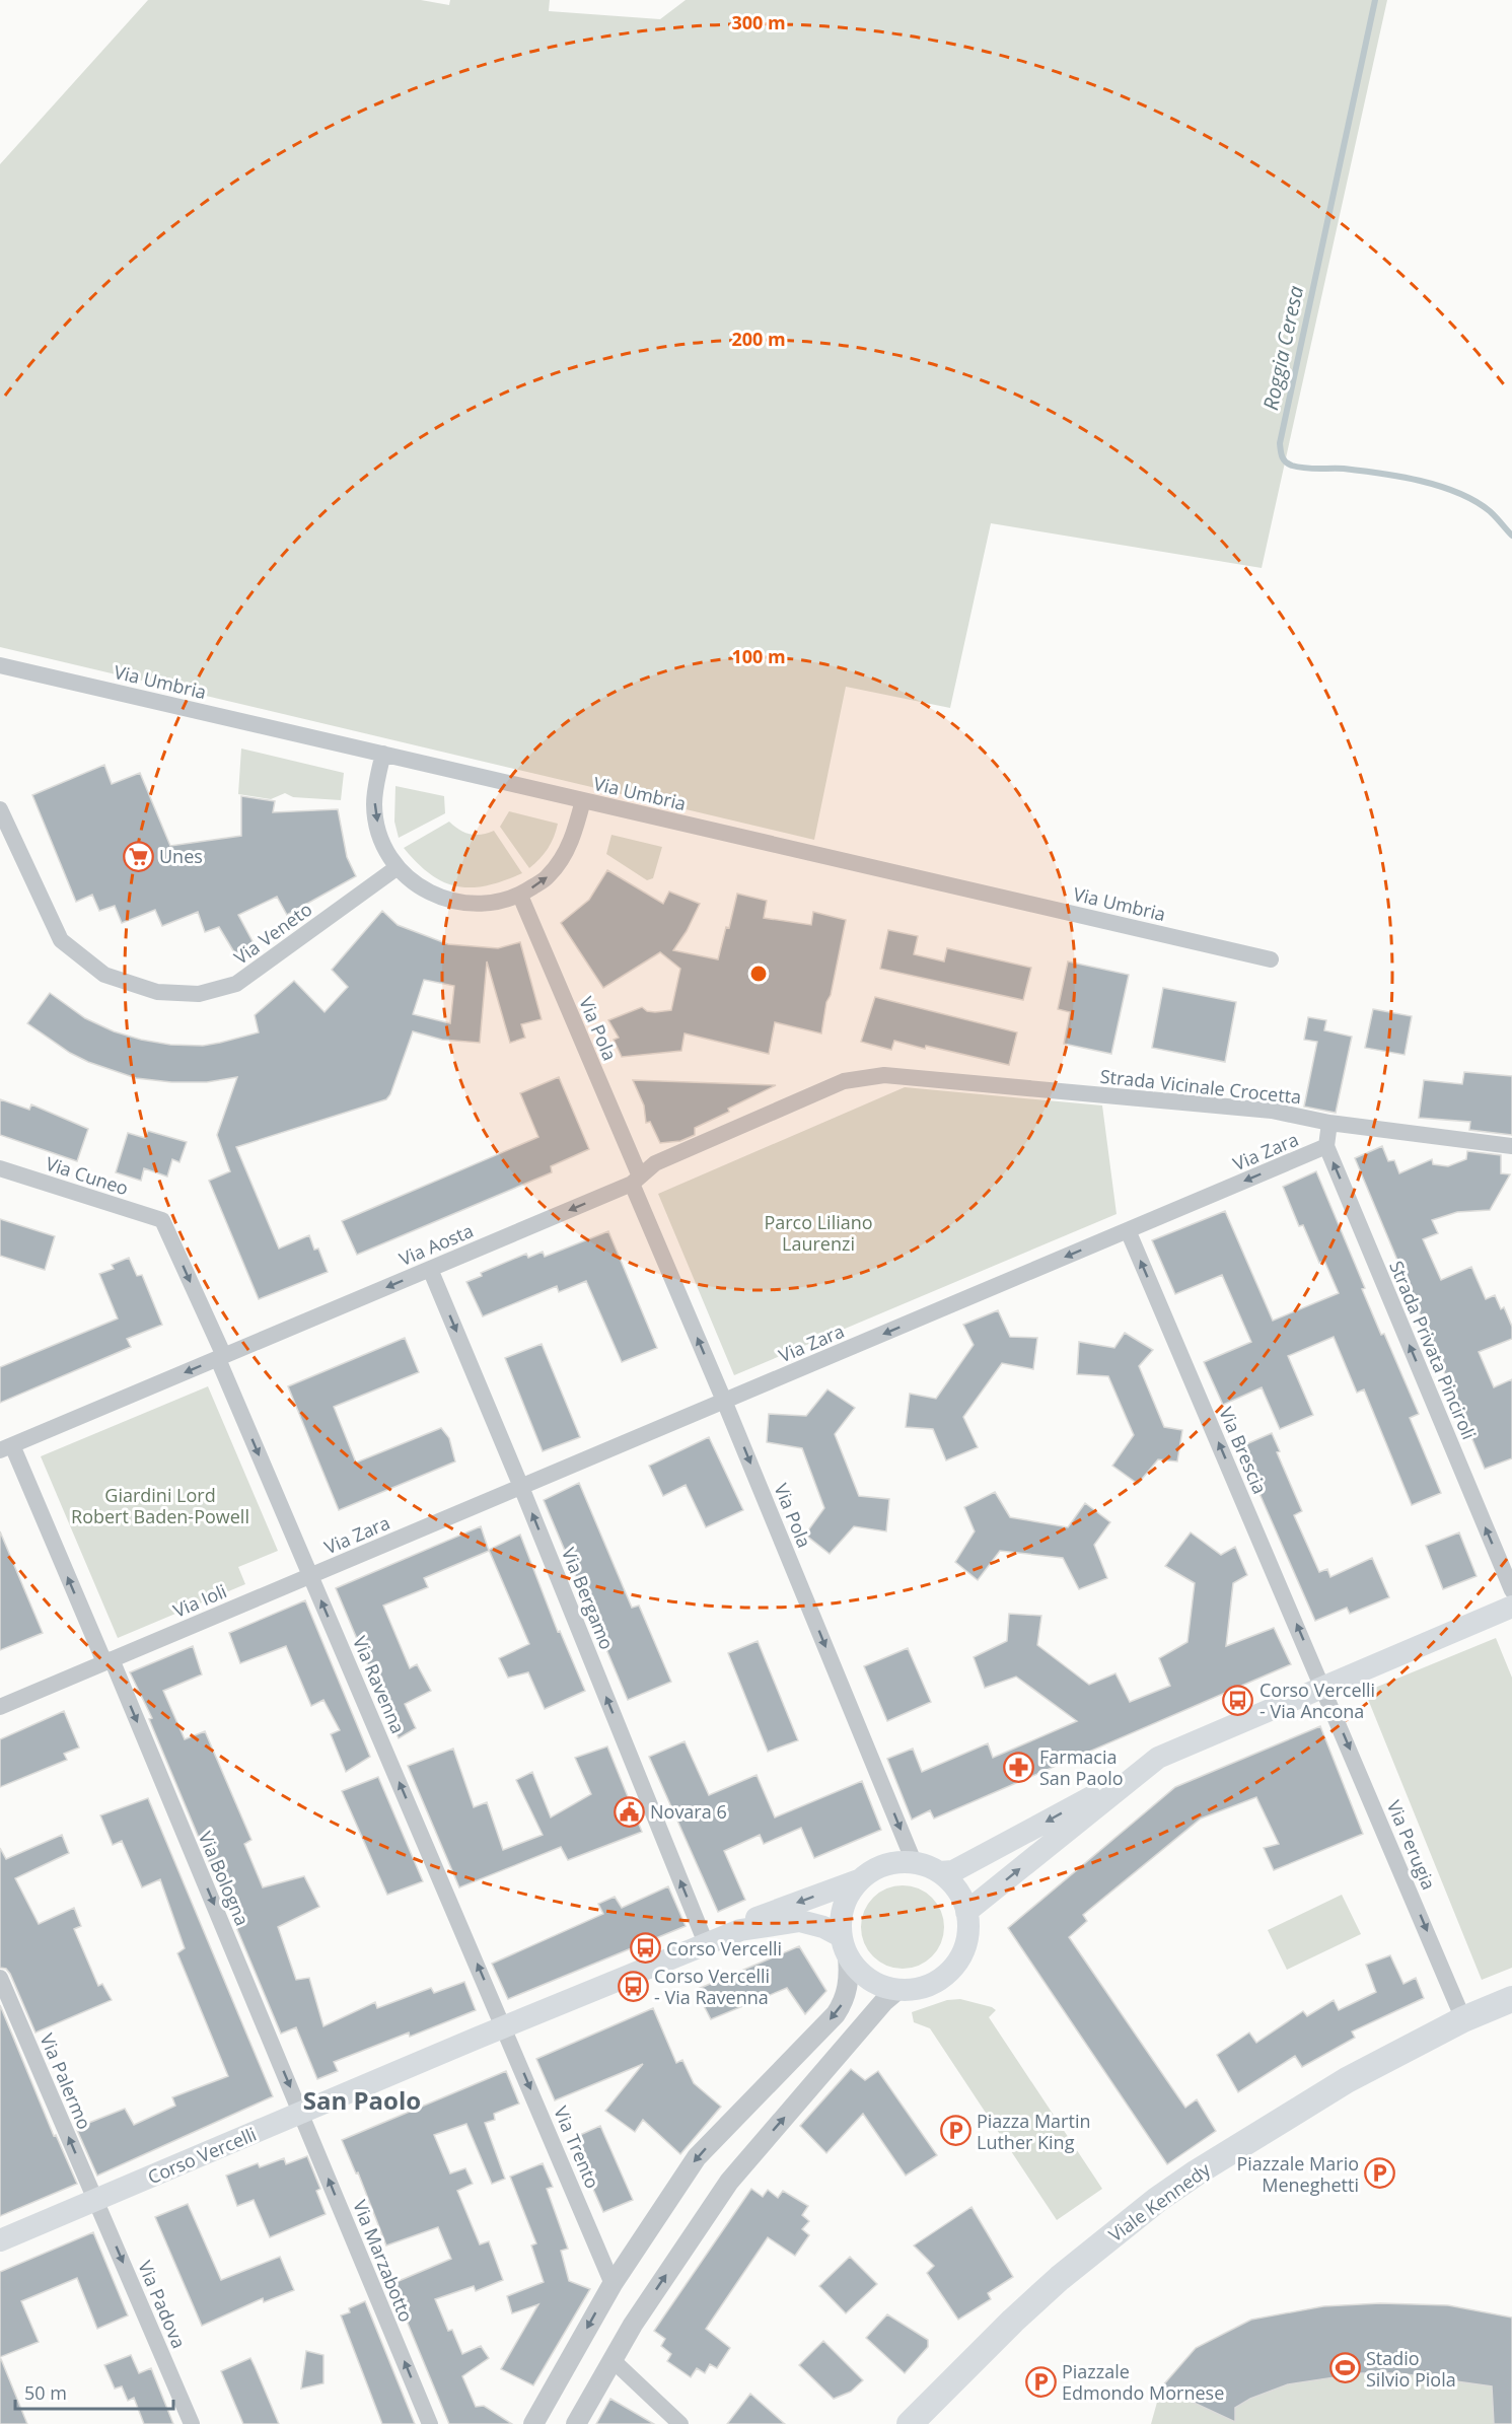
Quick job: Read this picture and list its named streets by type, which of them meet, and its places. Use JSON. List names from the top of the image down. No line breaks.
{"streets":{"main road":["Corso Vercelli","Viale Kennedy"],"street":["Via Umbria","Via Veneto","Via Pola","Strada Vicinale Crocetta","Via Zara","Via Cuneo","Via Aosta","Strada Privata Pinciroli","Via Brescia","Via Bergamo","Via Ioli","Via Ravenna","Via Perugia","Via Bologna","Via Palermo","Via Trento","Via Marzabotto","Via Padova"]},"crossings":[["Via Pola","Via Zara"],["Via Pola","Via Aosta"],["Via Pola","Corso Vercelli"],["Strada Vicinale Crocetta","Via Aosta"],["Via Zara","Strada Privata Pinciroli"],["Via Zara","Via Brescia"],["Via Zara","Via Bergamo"],["Via Zara","Via Ioli"],["Via Zara","Via Ravenna"],["Via Cuneo","Via Ravenna"],["Via Aosta","Via Bergamo"],["Via Aosta","Via Ravenna"],["Via Aosta","Via Bologna"],["Via Brescia","Via Perugia"],["Via Bergamo","Corso Vercelli"],["Via Ioli","Via Ravenna"],["Via Ioli","Via Bologna"],["Via Ravenna","Via Trento"],["Via Ravenna","Corso Vercelli"],["Via Perugia","Viale Kennedy"],["Via Bologna","Corso Vercelli"],["Via Bologna","Via Marzabotto"],["Via Palermo","Corso Vercelli"],["Via Palermo","Via Padova"],["Via Trento","Corso Vercelli"],["Corso Vercelli","Via Marzabotto"],["Corso Vercelli","Via Padova"]],"one_way":["Via Zara","Via Aosta","Strada Privata Pinciroli","Via Brescia","Via Perugia","Via Palermo","Via Trento","Via Marzabotto","Via Padova"],"districts":["San Paolo"],"water":["Roggia Ceresa"],"parks":["Parco Liliano Laurenzi","Giardini Lord Robert Baden-Powell"],"places":{"supermarket":["Unes"],"bus stop":["Corso Vercelli - Via Ancona","Corso Vercelli","Corso Vercelli - Via Ravenna"],"pharmacy":["Farmacia San Paolo"],"public building":["Novara 6"],"parking":["Piazza Martin Luther King","Piazzale Mario Meneghetti","Piazzale Edmondo Mornese"],"sports":["Stadio Silvio Piola"]},"scale_bar":"50 m","rings":["300 m","200 m","100 m"]}
